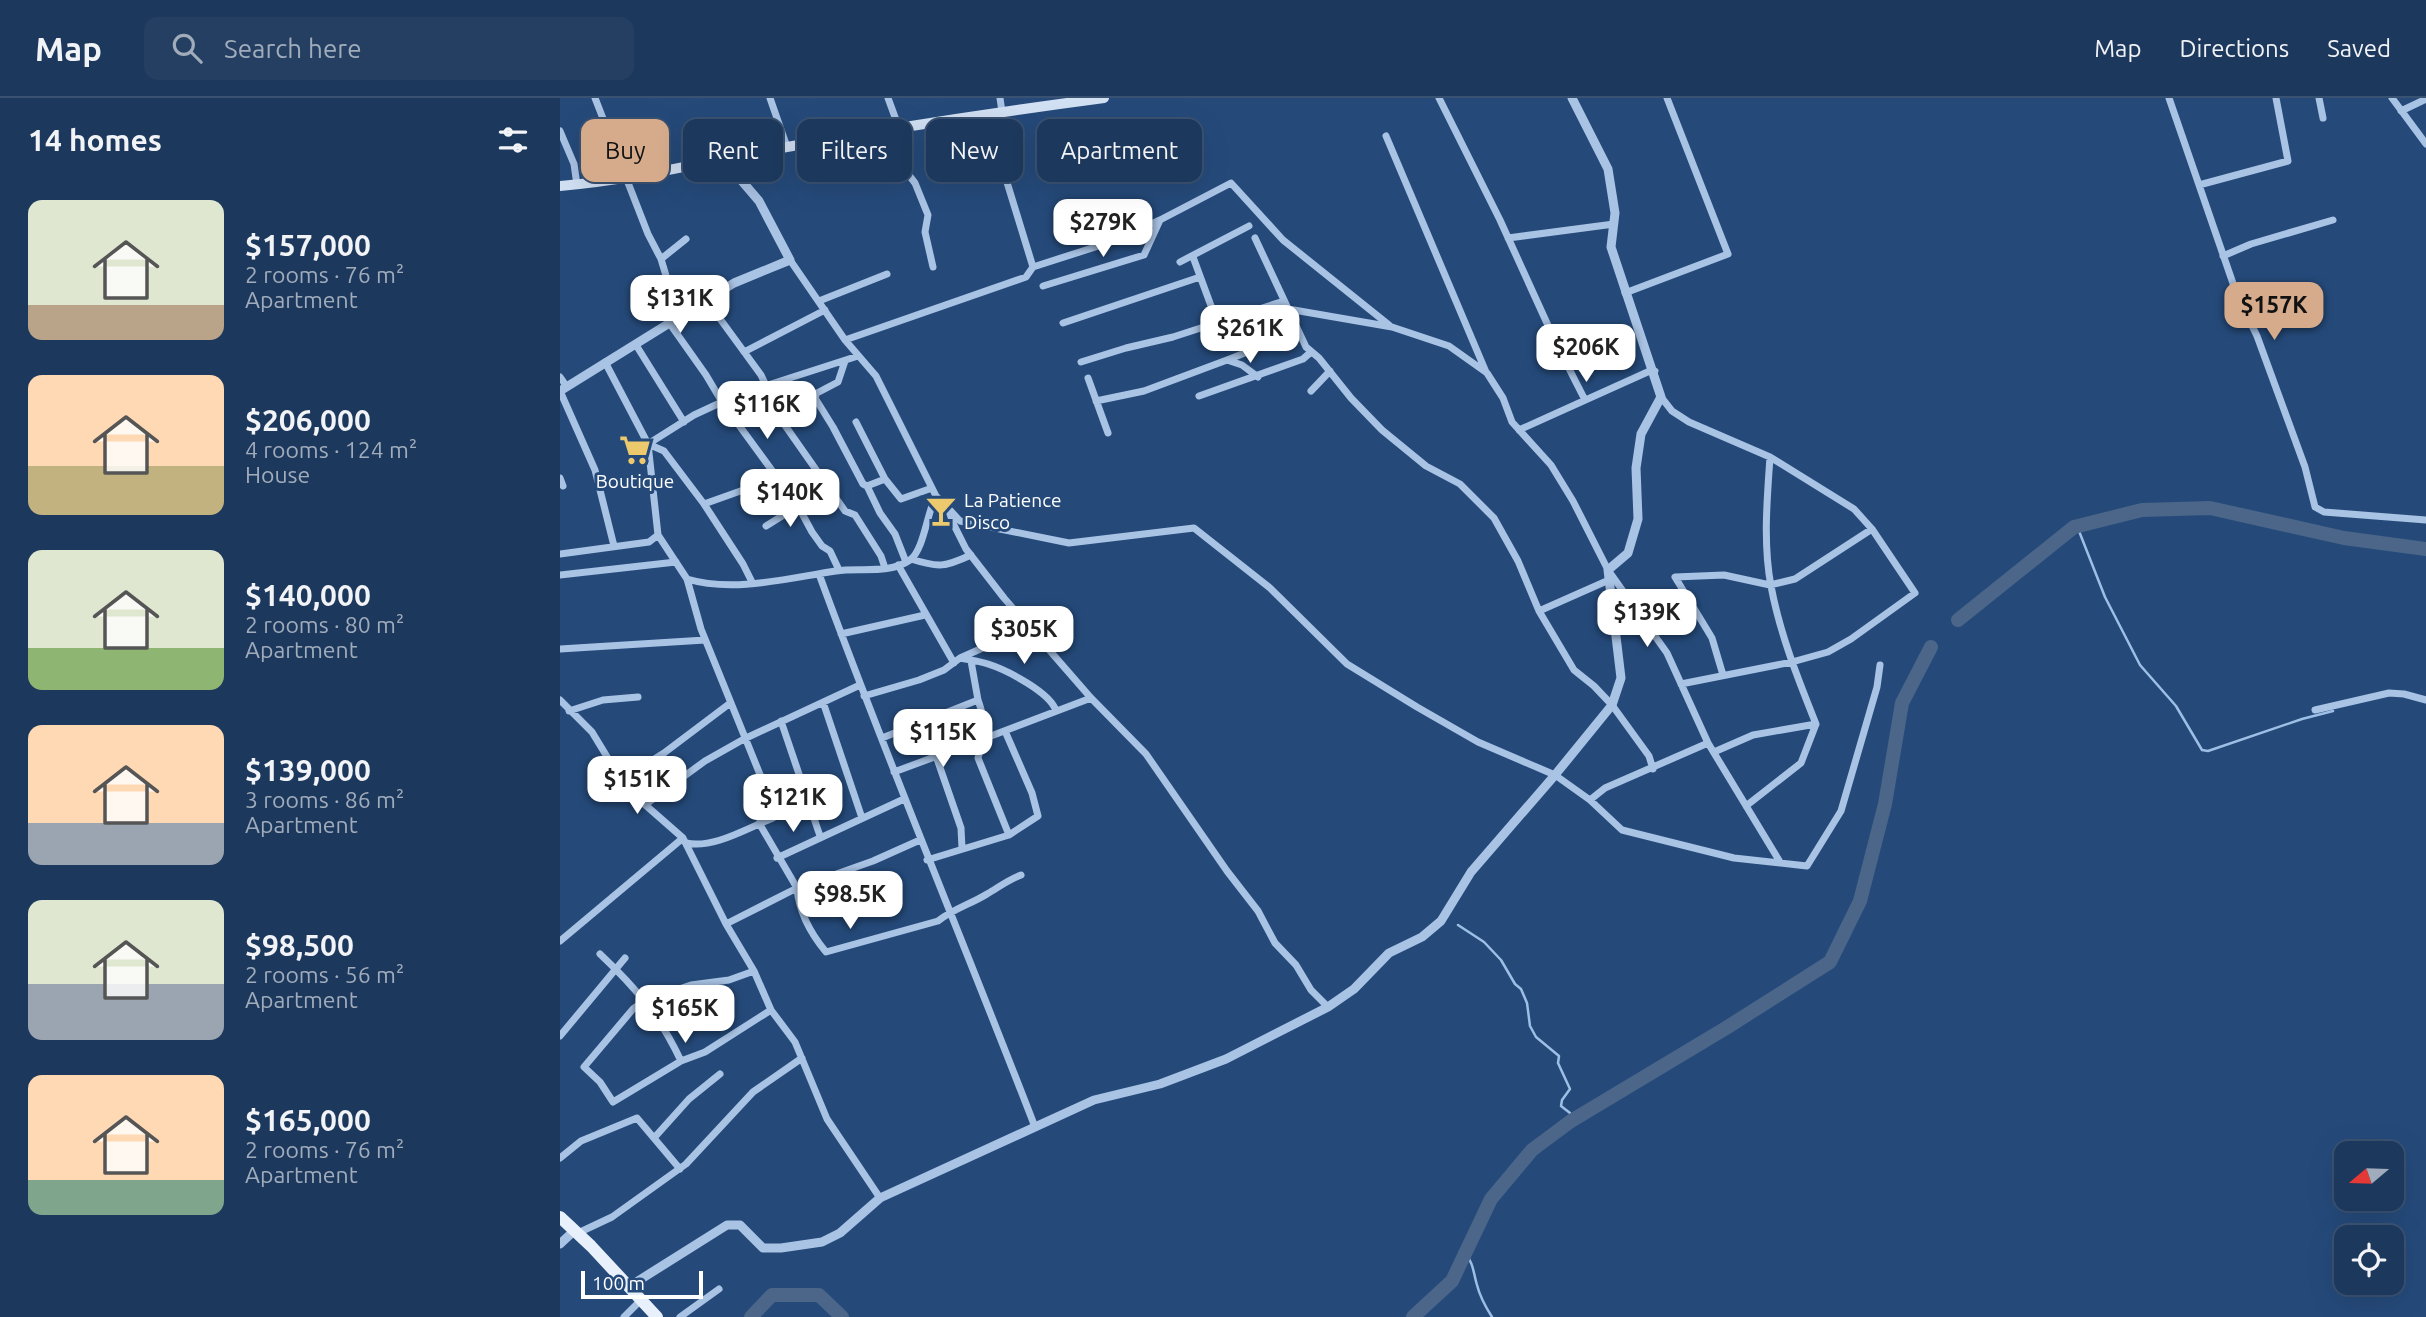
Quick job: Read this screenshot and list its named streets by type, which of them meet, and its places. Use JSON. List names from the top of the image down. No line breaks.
{"places":{"supermarket":["Boutique"],"bar":["La Patience Disco"]},"scale_bar":"100 m","north":"left","page":{"header":"Map","search":"Search here","nav":["Map","Directions","Saved"],"heading":"14 homes","chip":["Buy","Rent","Filters","New","Apartment"],"list":[{"name":"$157,000","note":"2 rooms · 76 m² · Apartment"},{"name":"$206,000","note":"4 rooms · 124 m² · House"},{"name":"$140,000","note":"2 rooms · 80 m² · Apartment"},{"name":"$139,000","note":"3 rooms · 86 m² · Apartment"},{"name":"$98,500","note":"2 rooms · 56 m² · Apartment"},{"name":"$165,000","note":"2 rooms · 76 m² · Apartment"}],"price":["$279K","$131K","$157K","$261K","$206K","$116K","$140K","$139K","$305K","$115K","$151K","$121K","$98.5K","$165K"],"scale":"100 m"}}
